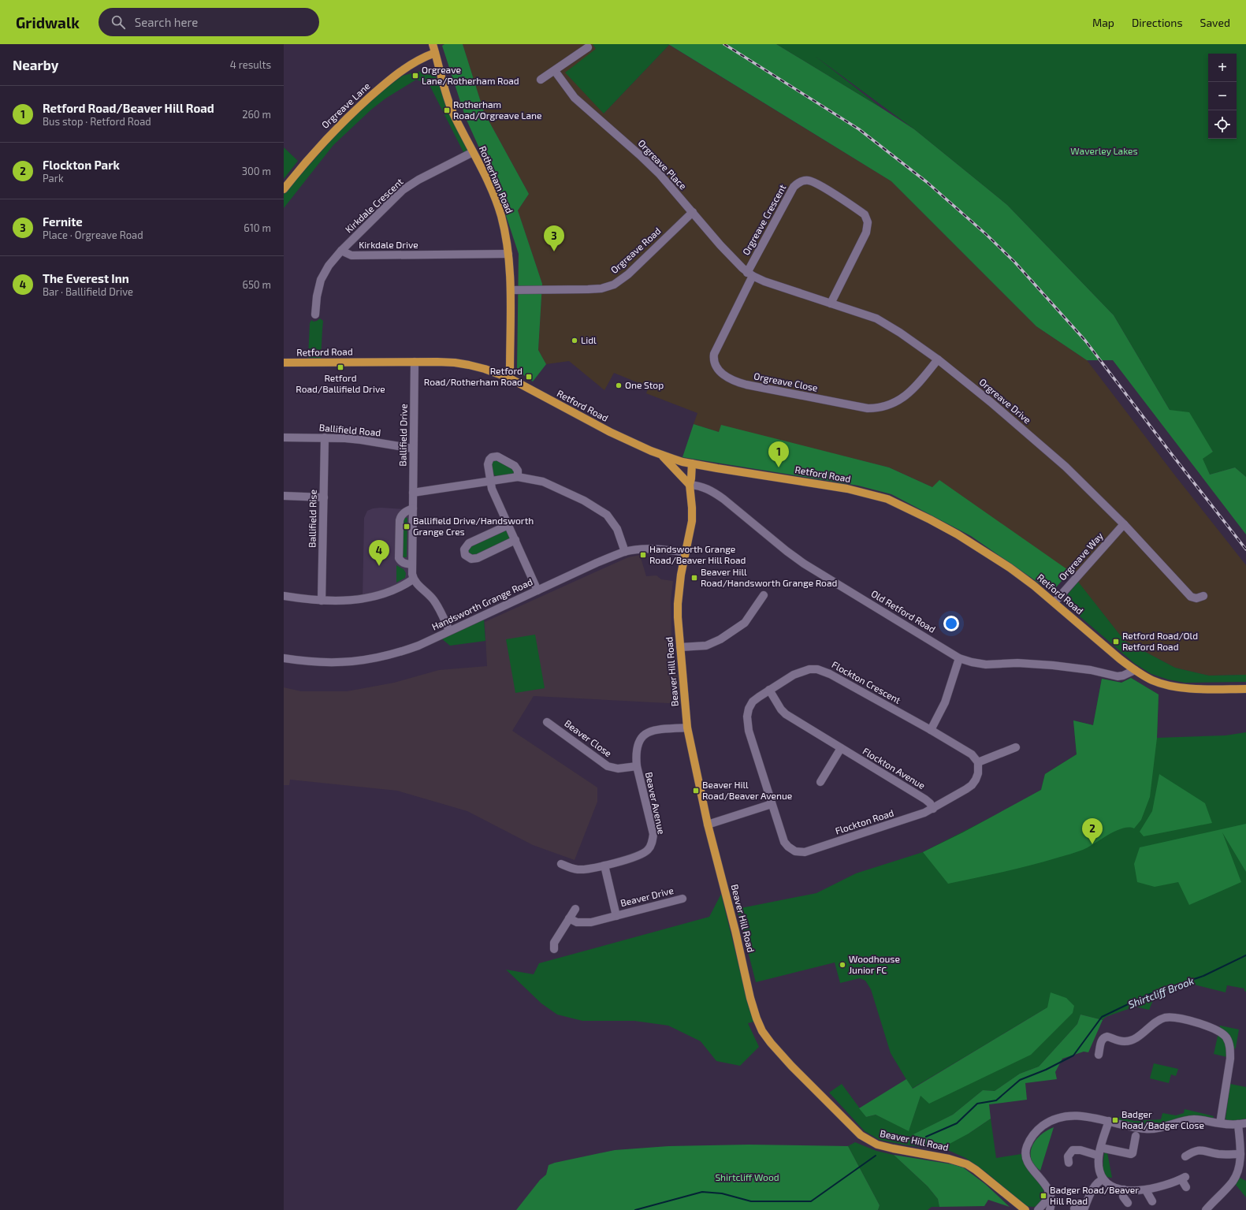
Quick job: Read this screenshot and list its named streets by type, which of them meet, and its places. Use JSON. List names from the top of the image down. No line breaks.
{"streets":{"main road":["Orgreave Lane","Rotherham Road","Retford Road","Beaver Hill Road"],"street":["Orgreave Place","Kirkdale Crescent","Orgreave Crescent","Kirkdale Drive","Orgreave Road","Orgreave Close","Orgreave Drive","Ballifield Road","Ballifield Drive","Ballifield Rise","Orgreave Way","Handsworth Grange Road","Old Retford Road","Flockton Crescent","Beaver Close","Flockton Avenue","Beaver Avenue","Flockton Road","Beaver Drive"]},"crossings":[["Orgreave Lane","Rotherham Road"],["Orgreave Place","Orgreave Crescent"],["Orgreave Place","Orgreave Road"],["Orgreave Place","Orgreave Close"],["Orgreave Place","Orgreave Drive"],["Rotherham Road","Kirkdale Crescent"],["Rotherham Road","Kirkdale Drive"],["Rotherham Road","Orgreave Road"],["Rotherham Road","Retford Road"],["Kirkdale Crescent","Kirkdale Drive"],["Orgreave Crescent","Orgreave Close"],["Orgreave Crescent","Orgreave Drive"],["Retford Road","Ballifield Drive"],["Retford Road","Orgreave Way"],["Retford Road","Old Retford Road"],["Retford Road","Beaver Hill Road"],["Orgreave Close","Orgreave Drive"],["Orgreave Drive","Orgreave Way"],["Ballifield Road","Ballifield Drive"],["Ballifield Road","Ballifield Rise"],["Handsworth Grange Road","Beaver Hill Road"],["Old Retford Road","Beaver Hill Road"],["Beaver Hill Road","Beaver Avenue"],["Flockton Crescent","Flockton Avenue"],["Flockton Crescent","Flockton Road"],["Beaver Close","Beaver Avenue"],["Flockton Avenue","Flockton Road"],["Beaver Avenue","Beaver Drive"]],"water":["Shirtcliff Brook"],"parks":["Waverley Lakes","Shirtcliff Wood"],"places":{"transit":["Orgreave Lane/Rotherham Road","Rotherham Road/Orgreave Lane","Retford Road/Ballifield Drive","Retford Road/Rotherham Road","Ballifield Drive/Handsworth Grange Cres","Handsworth Grange Road/Beaver Hill Road","Beaver Hill Road/Handsworth Grange Road","Retford Road/Old Retford Road","Beaver Hill Road/Beaver Avenue","Badger Road/Badger Close","Badger Road/Beaver Hill Road"],"other":["Lidl","One Stop","Woodhouse Junior FC"]},"page":{"header":"Gridwalk","search":"Search here","nav":["Map","Directions","Saved"],"heading":["Nearby","4 results"],"map_buttons":["+","−"],"list":[{"mark":"1","name":"Retford Road/Beaver Hill Road","note":"Bus stop · Retford Road","value":"260 m"},{"mark":"2","name":"Flockton Park","note":"Park","value":"300 m"},{"mark":"3","name":"Fernite","note":"Place · Orgreave Road","value":"610 m"},{"mark":"4","name":"The Everest Inn","note":"Bar · Ballifield Drive","value":"650 m"}],"pins":["3","1","4","2"]}}
